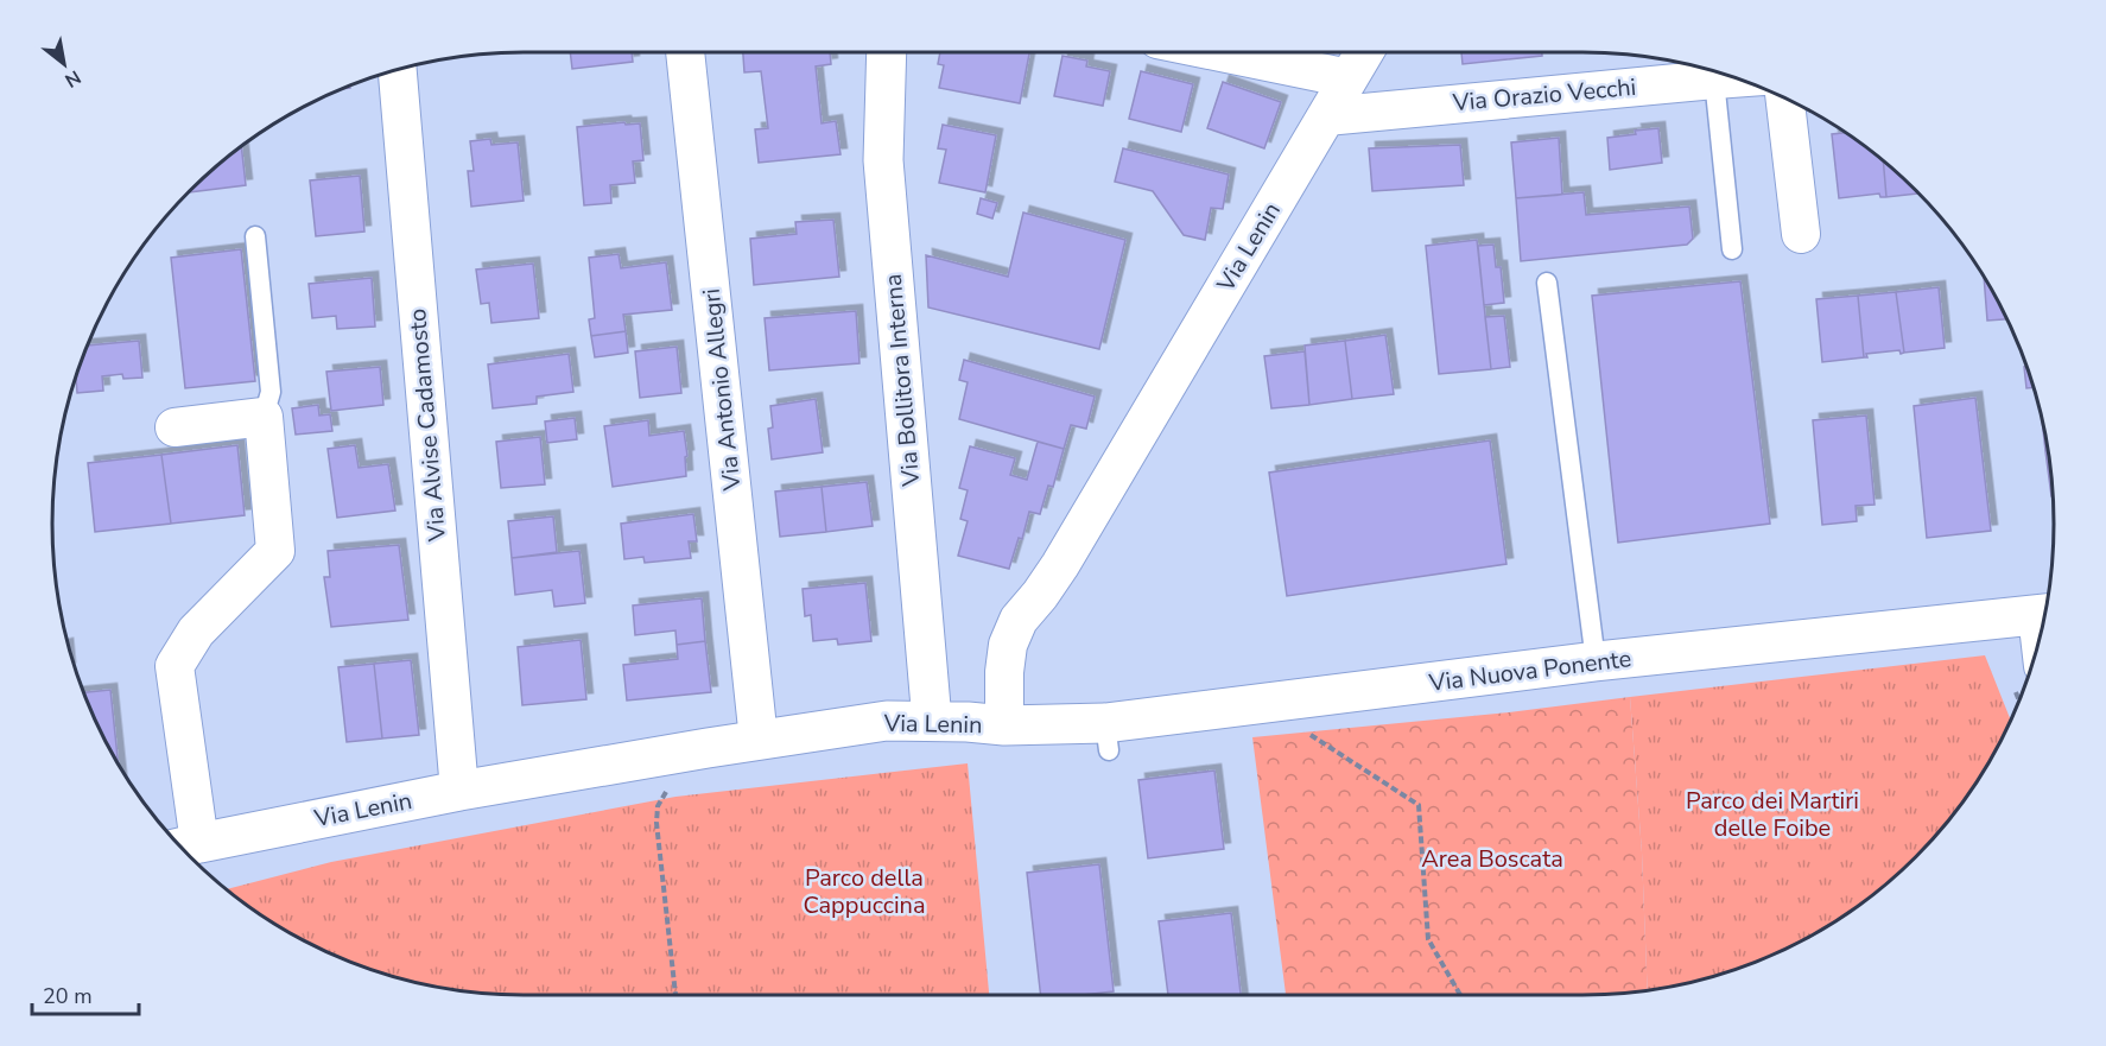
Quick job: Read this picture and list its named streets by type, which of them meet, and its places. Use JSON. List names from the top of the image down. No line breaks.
{"streets":{"street":["Via Orazio Vecchi","Via Lenin","Via Bollitora Interna","Via Antonio Allegri","Via Alvise Cadamosto","Via Nuova Ponente"]},"crossings":[["Via Orazio Vecchi","Via Lenin"],["Via Lenin","Via Bollitora Interna"],["Via Lenin","Via Antonio Allegri"],["Via Lenin","Via Alvise Cadamosto"],["Via Lenin","Via Nuova Ponente"]],"parks":["Parco dei Martiri delle Foibe","Area Boscata","Parco della Cappuccina"],"scale_bar":"20 m","north":"bottom right"}
